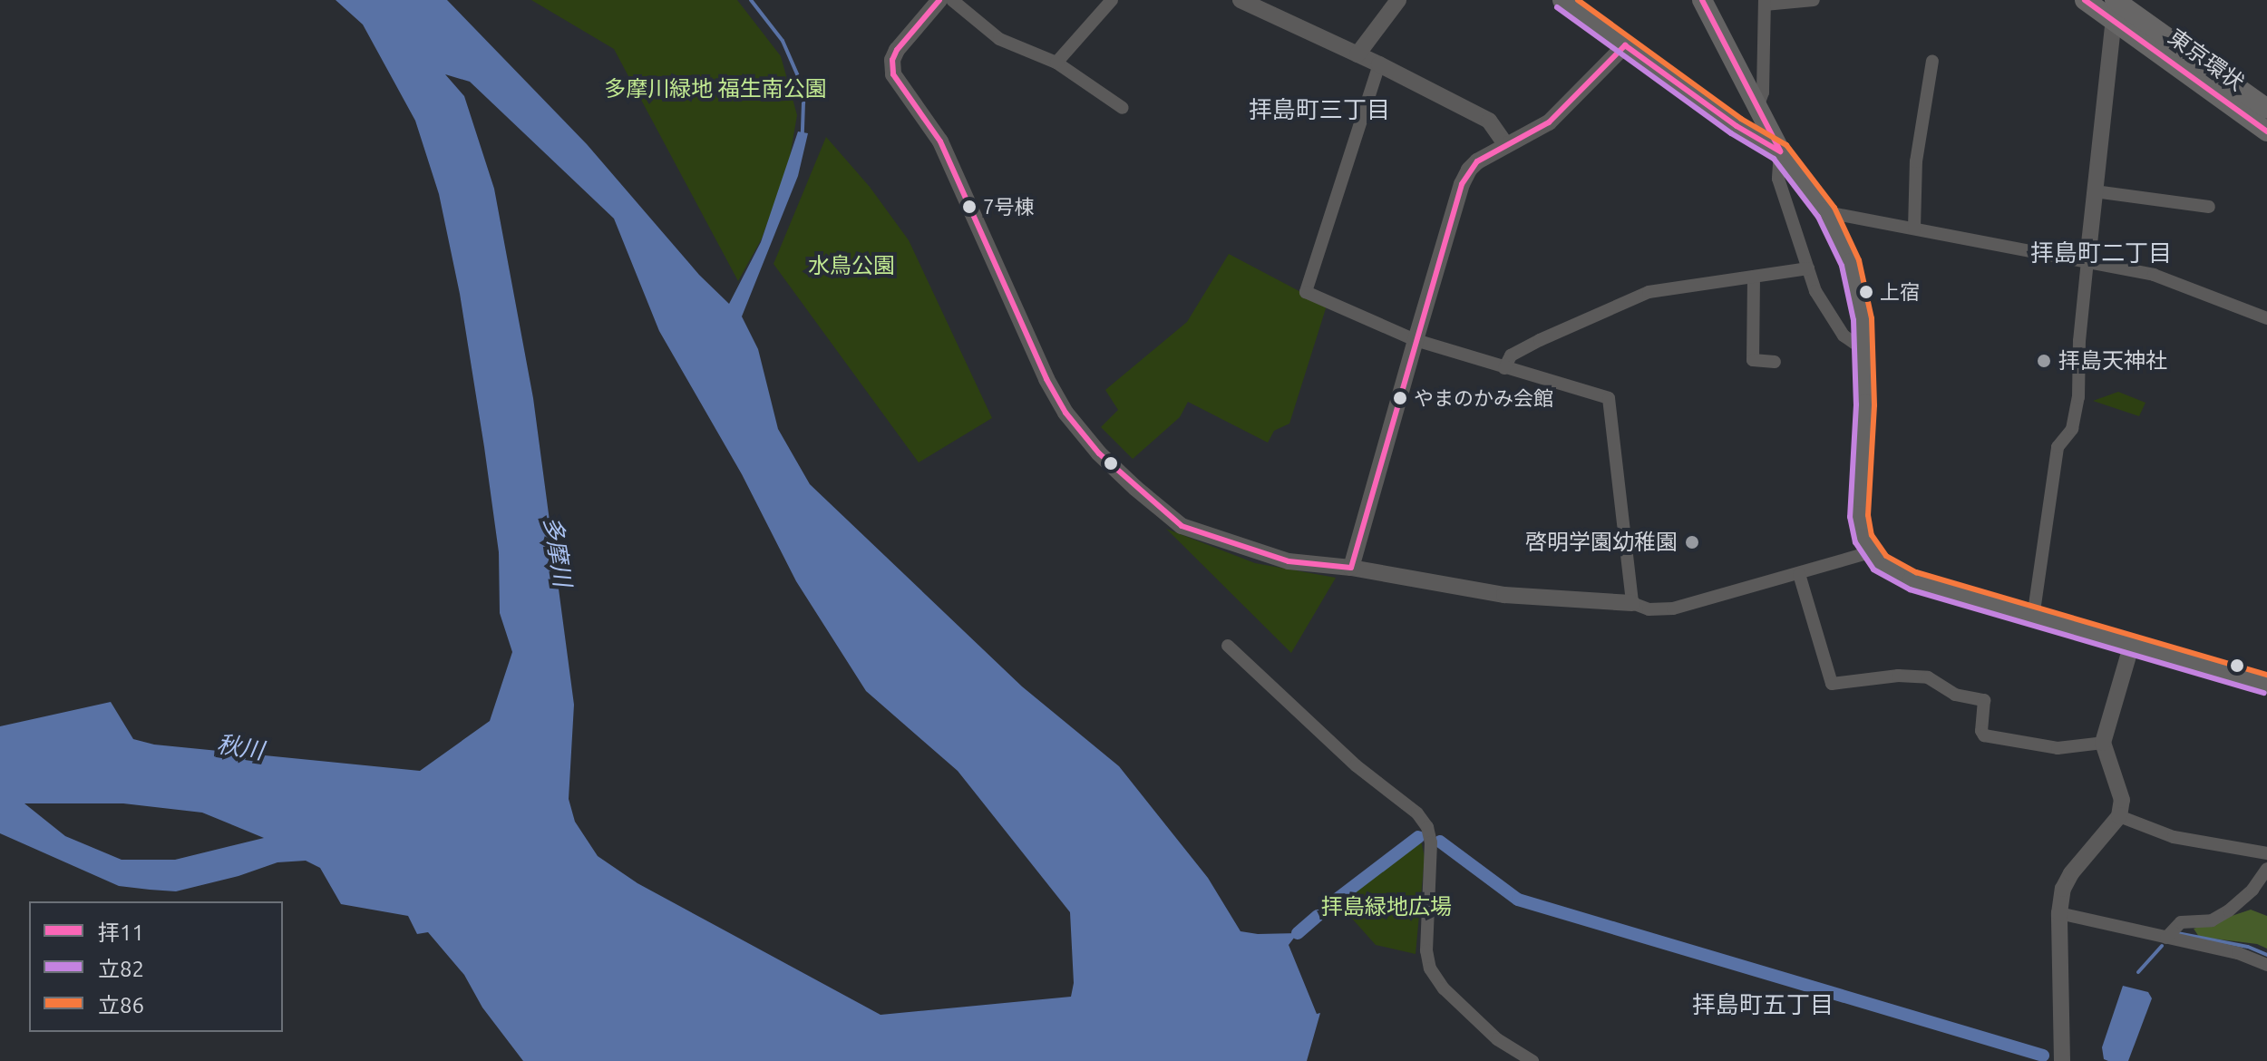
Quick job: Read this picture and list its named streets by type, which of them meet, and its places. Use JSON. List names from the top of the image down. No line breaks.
{"streets":{"highway":["東京環状"]},"districts":["拝島町三丁目","拝島町二丁目","拝島町五丁目"],"water":["多摩川","秋川"],"parks":["多摩川緑地 福生南公園","水鳥公園","拝島緑地広場"],"places":["7号棟","上宿","拝島天神社","やまのかみ会館","啓明学園幼稚園"],"lines":["transit line 拝11","transit line 立86","transit line 立82"],"legend":["拝11","立82","立86"]}
